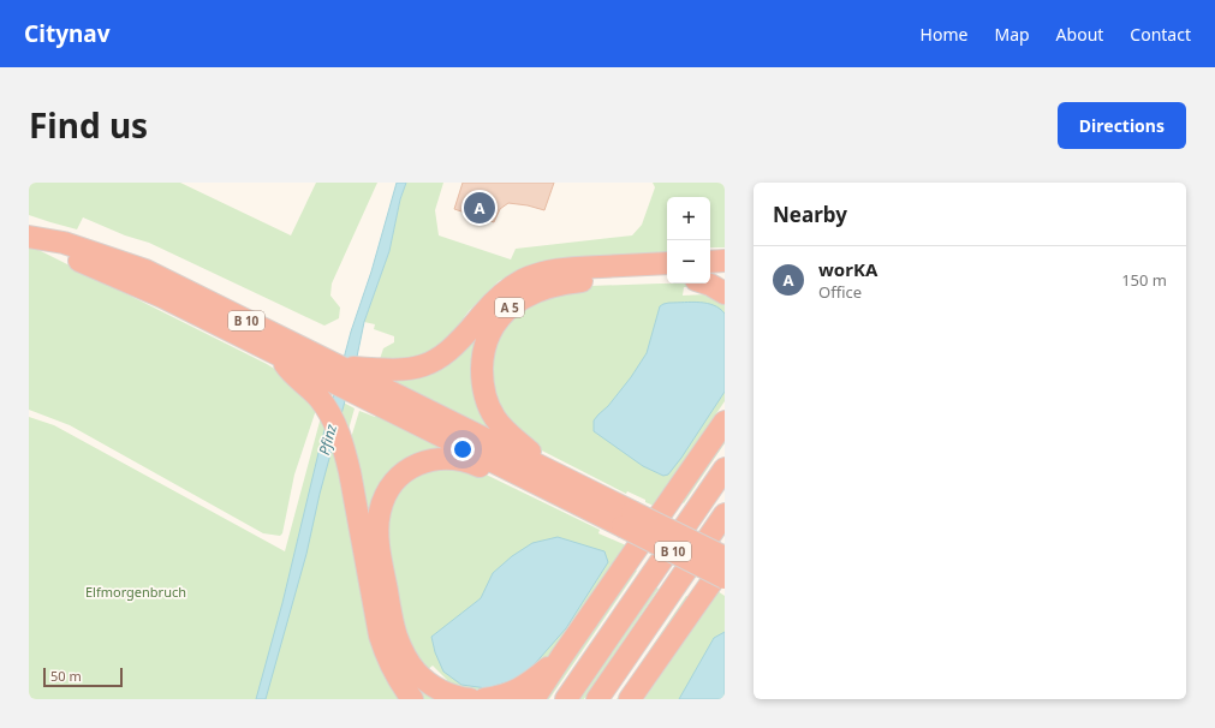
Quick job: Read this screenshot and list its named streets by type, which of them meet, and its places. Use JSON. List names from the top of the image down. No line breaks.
{"streets":{"highway":["A 5","B 10"]},"crossings":[["A 5","B 10"]],"water":["Pfinz"],"parks":["Elfmorgenbruch"],"scale_bar":"50 m","page":{"header":"Citynav","nav":["Home","Map","About","Contact"],"title":"Find us","buttons":"Directions","heading":"Nearby","pins":"A","map_buttons":["+","−"],"list":[{"mark":"A","name":"worKA","note":"Office","value":"150 m"}],"scale":"50 m"}}
